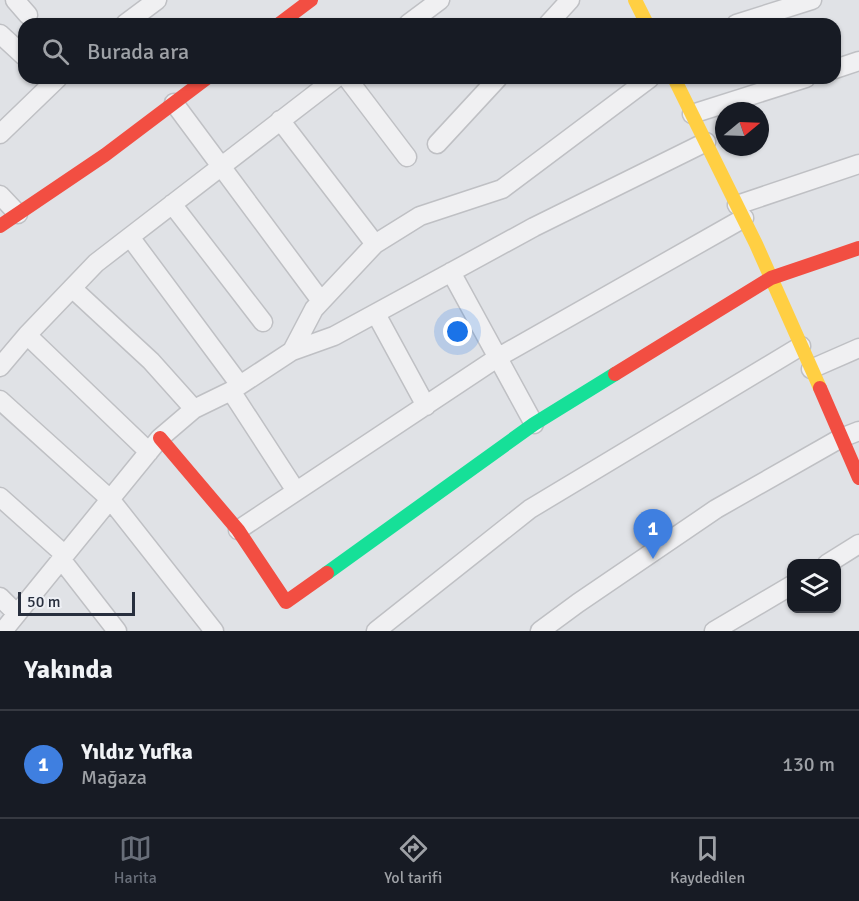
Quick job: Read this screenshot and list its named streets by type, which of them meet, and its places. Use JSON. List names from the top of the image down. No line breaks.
{"scale_bar":"50 m","north":"right","page":{"search":"Burada ara","pins":"1","scale":"50 m","heading":"Yakında","list":[{"mark":"1","name":"Yıldız Yufka","note":"Mağaza","value":"130 m"}],"nav":["Harita","Yol tarifi","Kaydedilen"]}}
